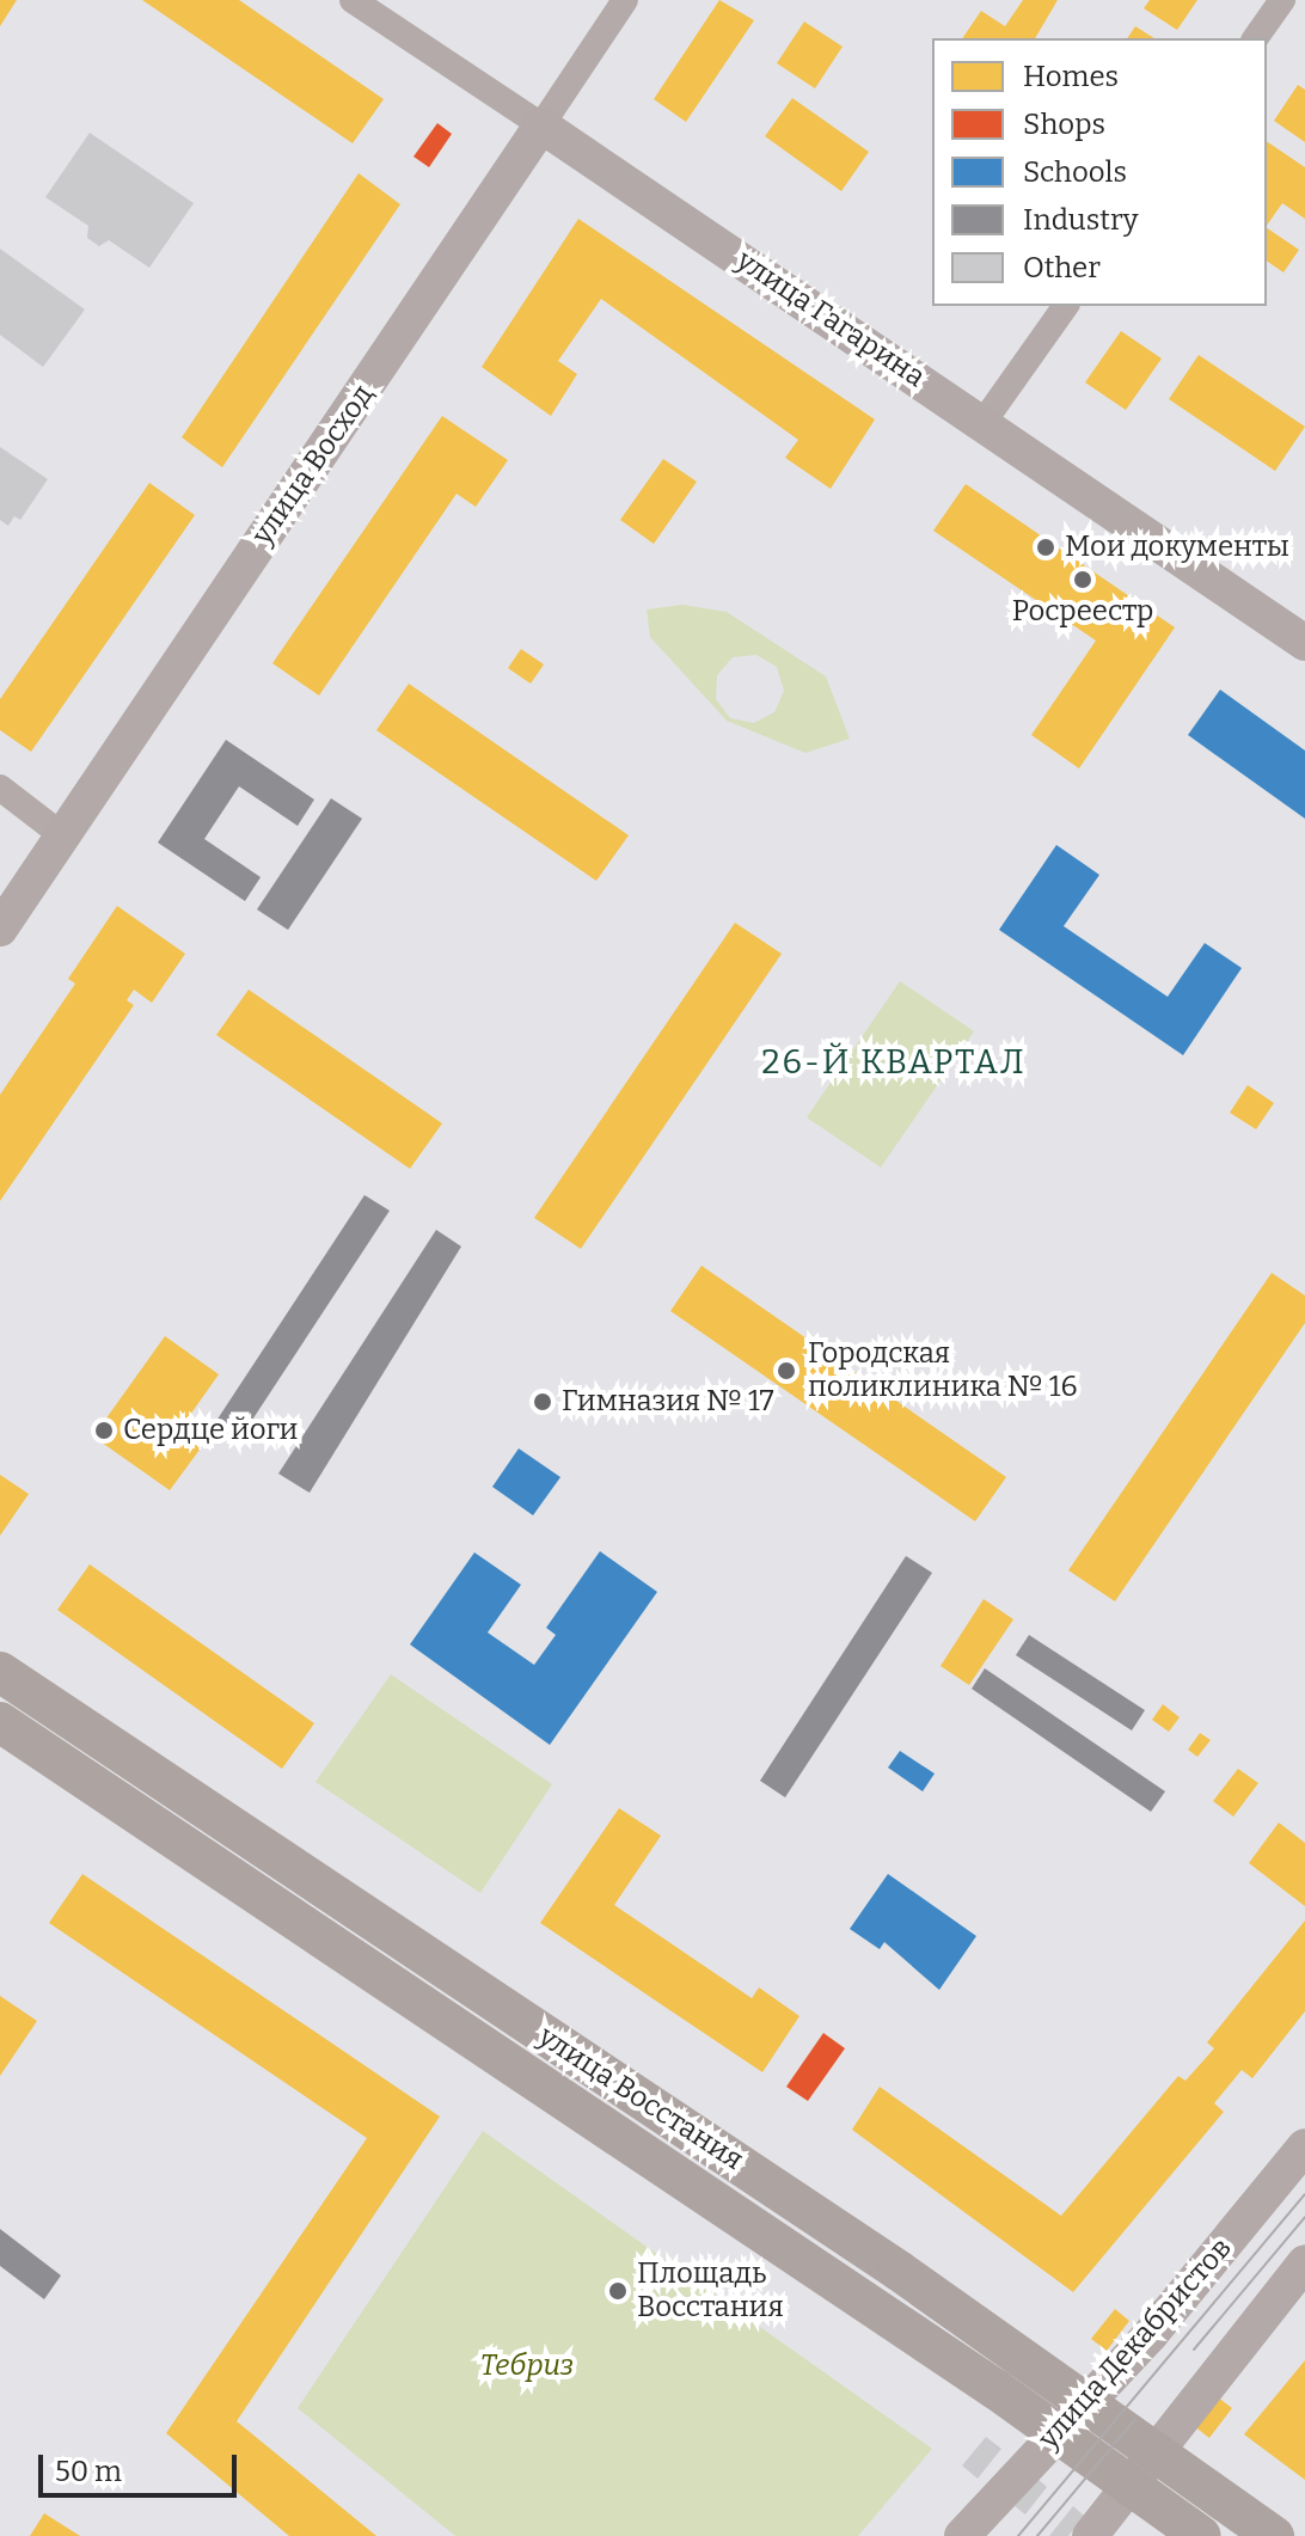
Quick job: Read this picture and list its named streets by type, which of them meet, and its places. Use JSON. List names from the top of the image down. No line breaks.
{"streets":{"main road":["улица Восстания"],"street":["улица Гагарина","улица Восход","улица Декабристов"]},"crossings":[["улица Гагарина","улица Восход"],["улица Восстания","улица Декабристов"]],"districts":["26-Й КВАРТАЛ"],"parks":["Тебриз"],"places":["Мои документы","Росреестр","Городская поликлиника № 16","Гимназия № 17","Сердце йоги","Площадь Восстания"],"legend":["Homes","Shops","Schools","Industry","Other"],"scale_bar":"50 m"}
